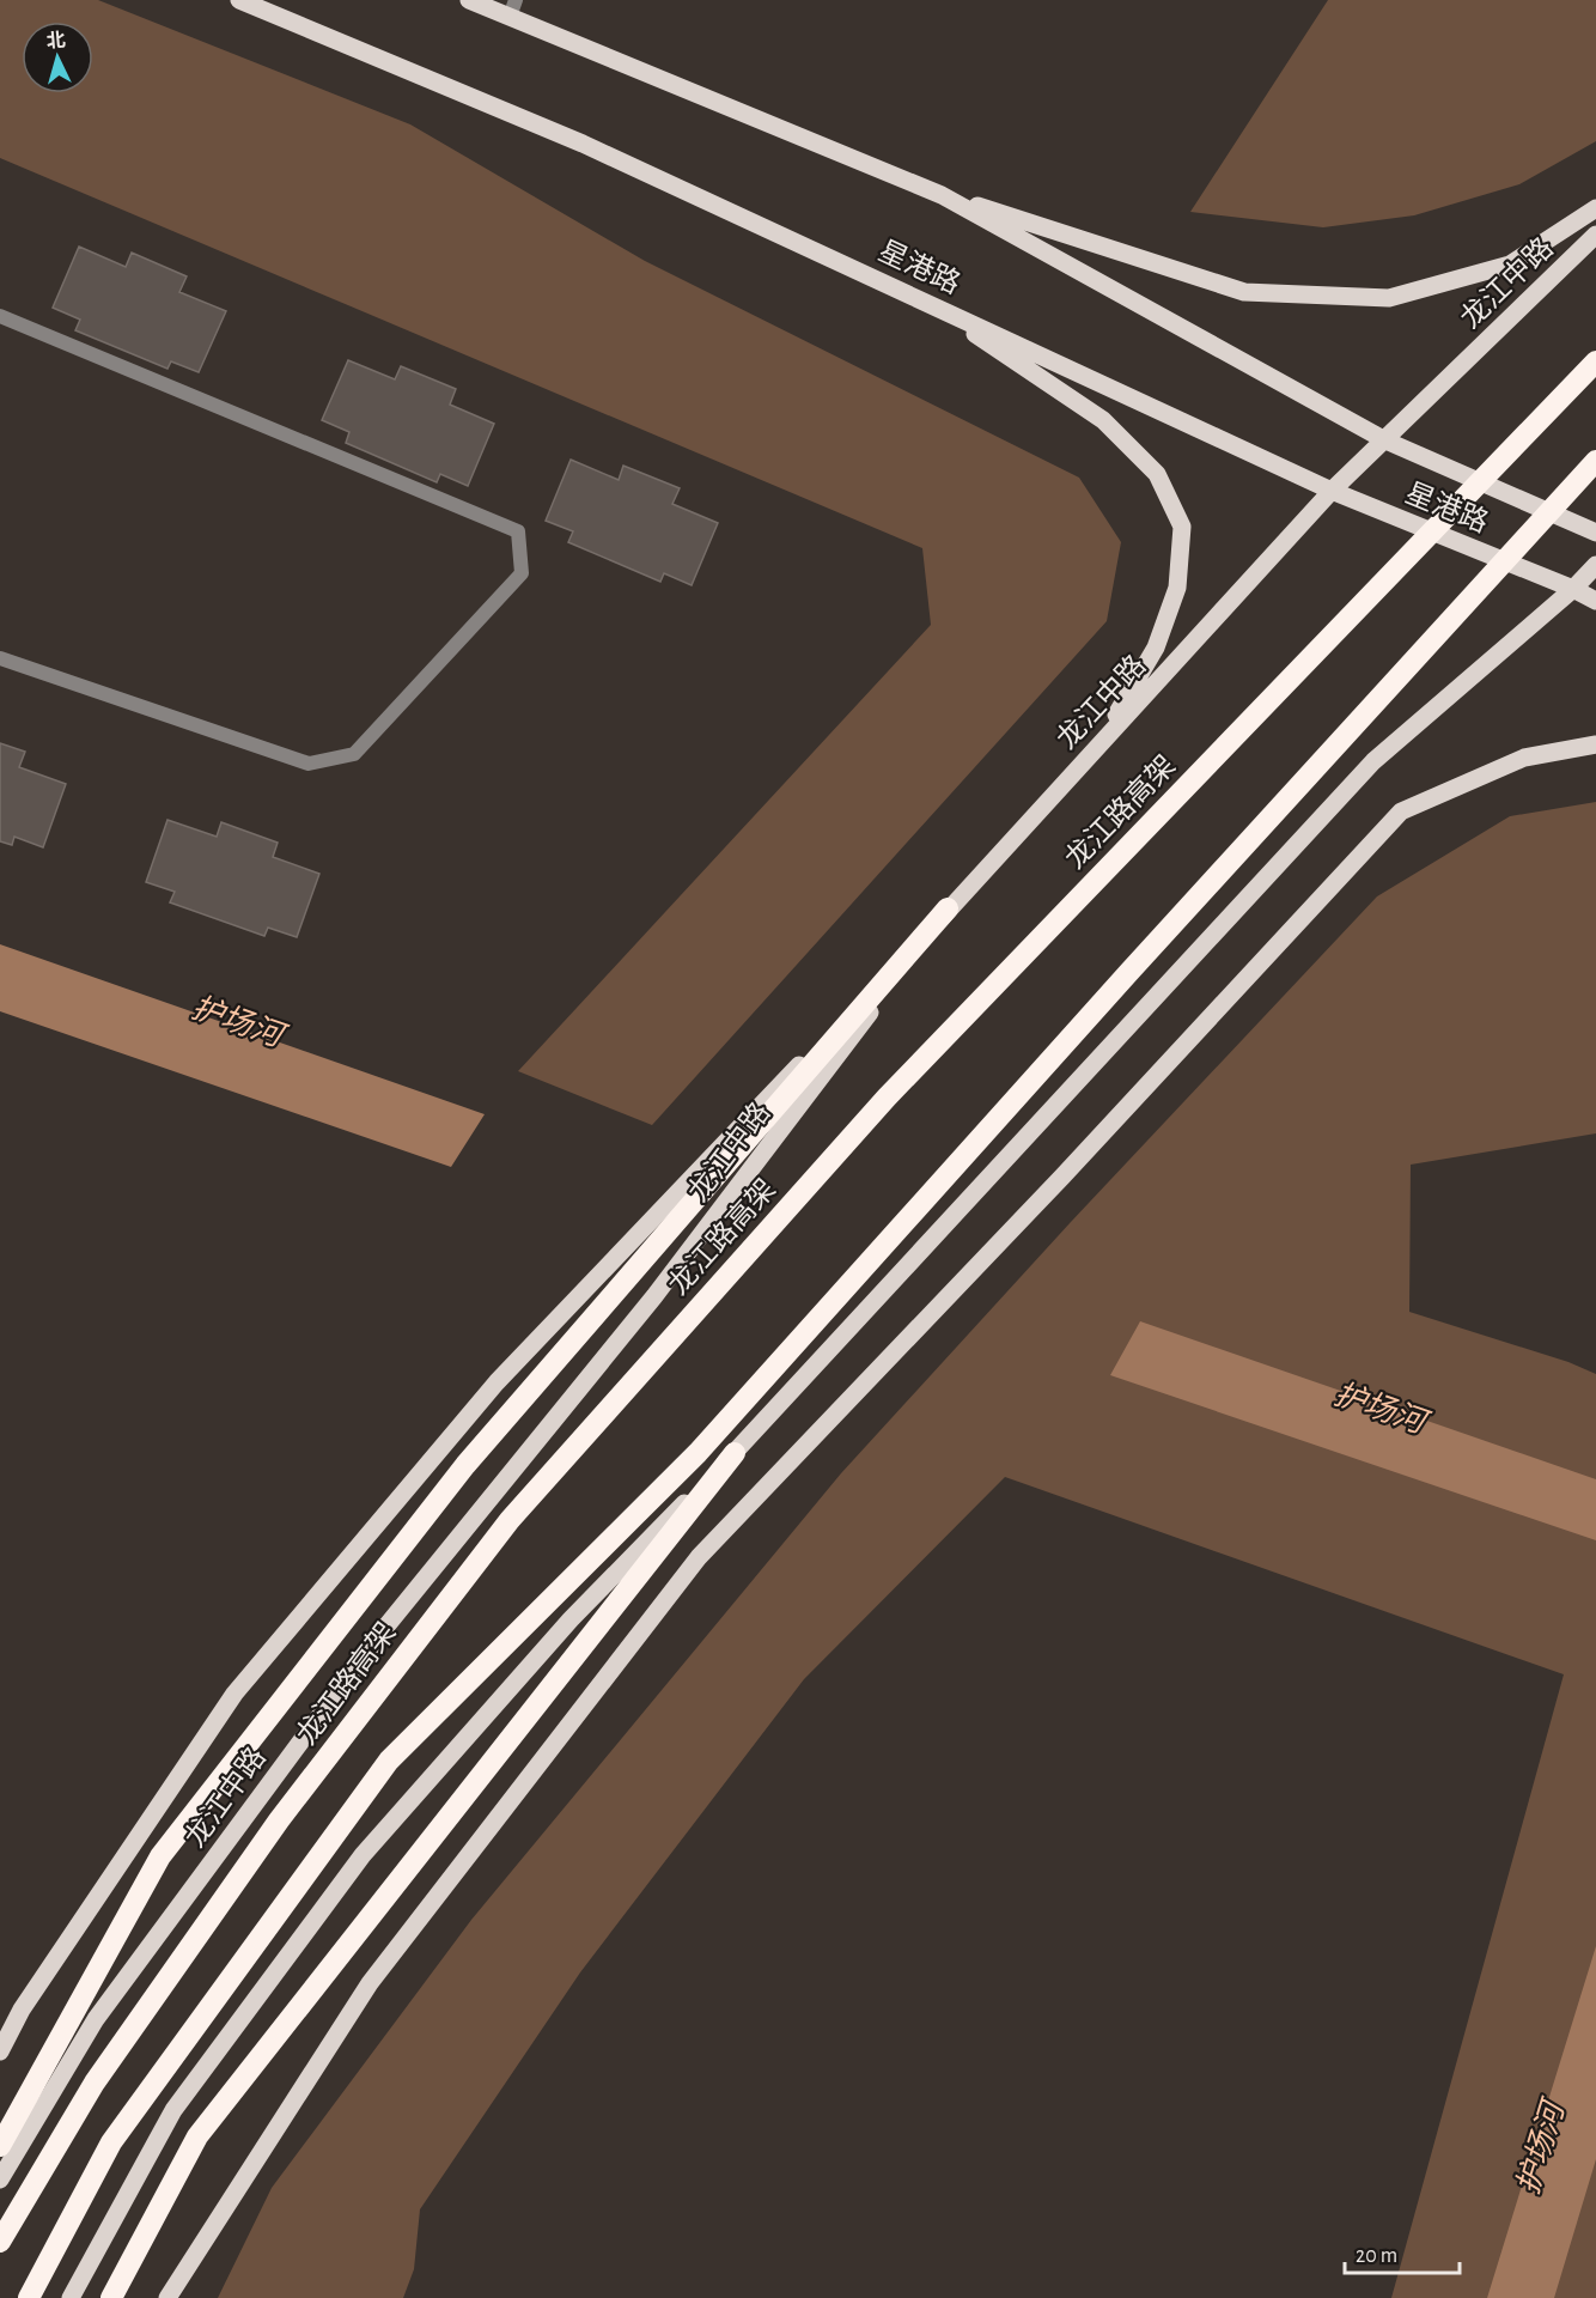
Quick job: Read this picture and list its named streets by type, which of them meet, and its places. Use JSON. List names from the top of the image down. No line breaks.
{"streets":{"highway":["龙江路高架"],"main road":["星港路","龙江中路"]},"crossings":[["星港路","龙江中路"]],"water":["护场河"],"scale_bar":"20 m","north":"top"}
